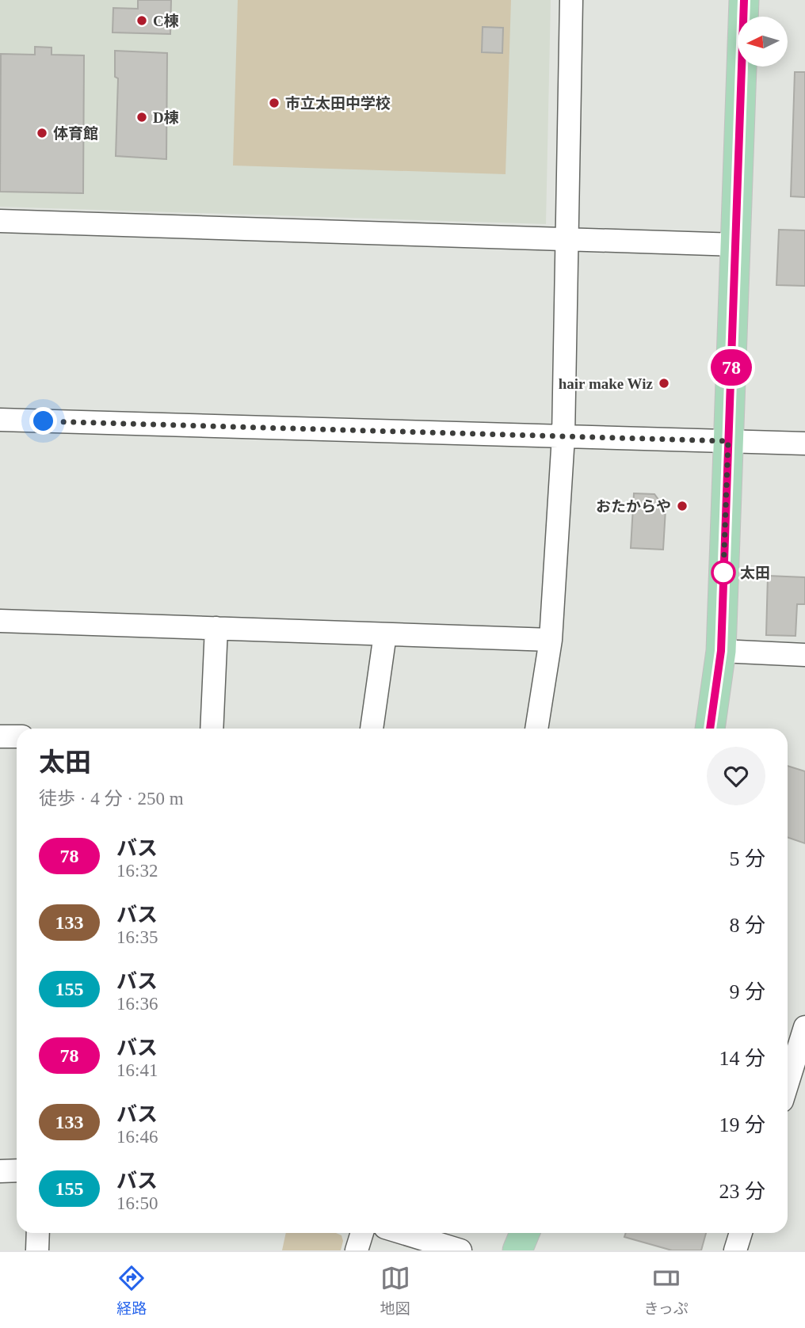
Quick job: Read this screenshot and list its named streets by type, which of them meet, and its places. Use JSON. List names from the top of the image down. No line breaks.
{"places":["C棟","市立太田中学校","D棟","体育館","hair make Wiz","おたからや","太田"],"lines":["bus line 78"],"north":"left","page":{"on_map":"78","heading":["太田","徒歩 · 4 分 · 250 m"],"list":[{"mark":"78","name":"バス","note":"16:32","value":"5 分"},{"mark":"133","name":"バス","note":"16:35","value":"8 分"},{"mark":"155","name":"バス","note":"16:36","value":"9 分"},{"mark":"78","name":"バス","note":"16:41","value":"14 分"},{"mark":"133","name":"バス","note":"16:46","value":"19 分"},{"mark":"155","name":"バス","note":"16:50","value":"23 分"}],"tabs":["経路","地図","きっぷ"]}}
